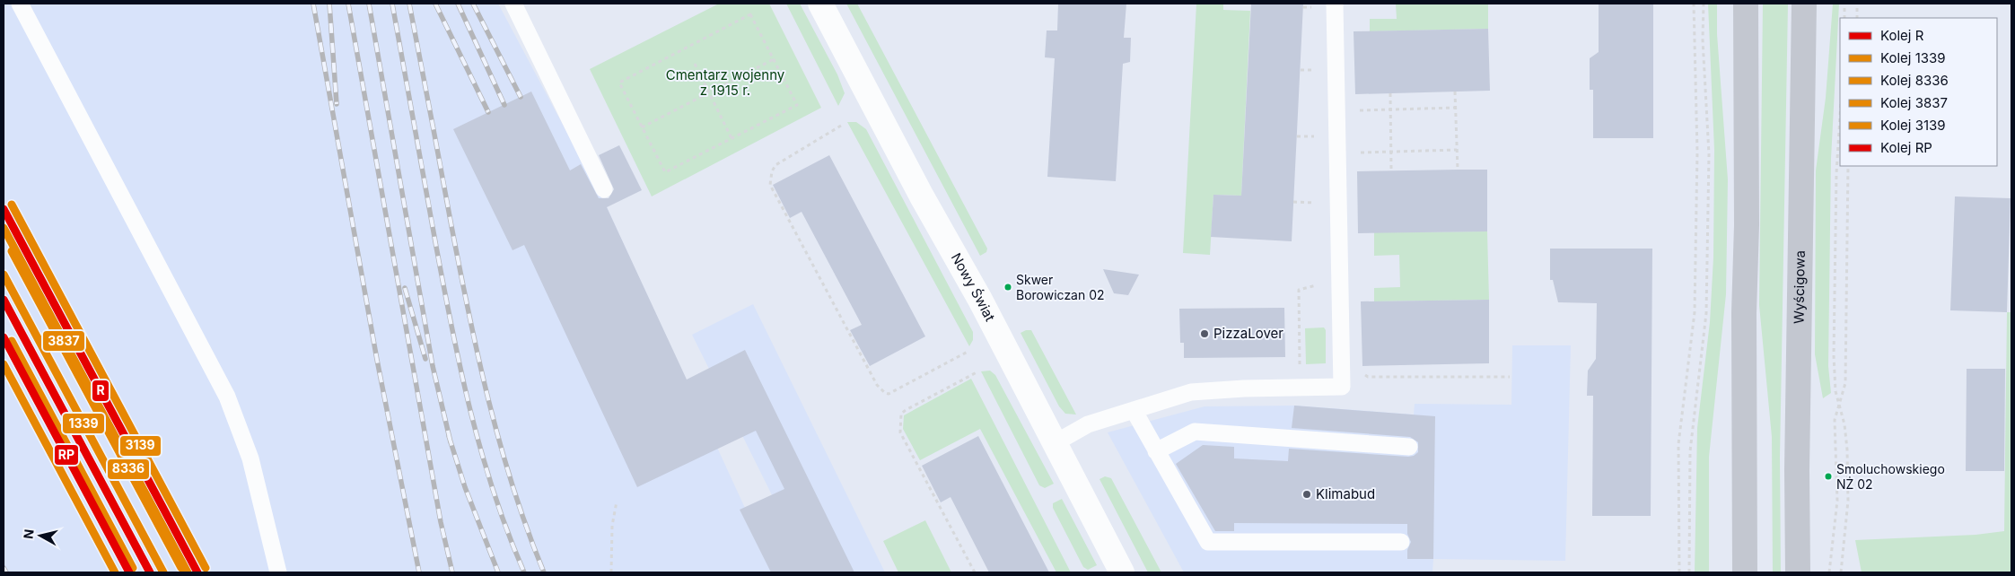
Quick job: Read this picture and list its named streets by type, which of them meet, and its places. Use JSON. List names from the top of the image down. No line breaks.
{"streets":{"main road":["Wyścigowa"],"street":["Nowy Świat"]},"parks":["Cmentarz wojenny z 1915 r."],"places":["Skwer Borowiczan 02","PizzaLover","Smoluchowskiego NŻ 02","Klimabud"],"lines":["rail line 3139","rail line R","rail line 3837","rail line 8336","rail line 1339","rail line RP"],"legend":["Kolej R","Kolej 1339","Kolej 8336","Kolej 3837","Kolej 3139","Kolej RP"],"north":"left"}
